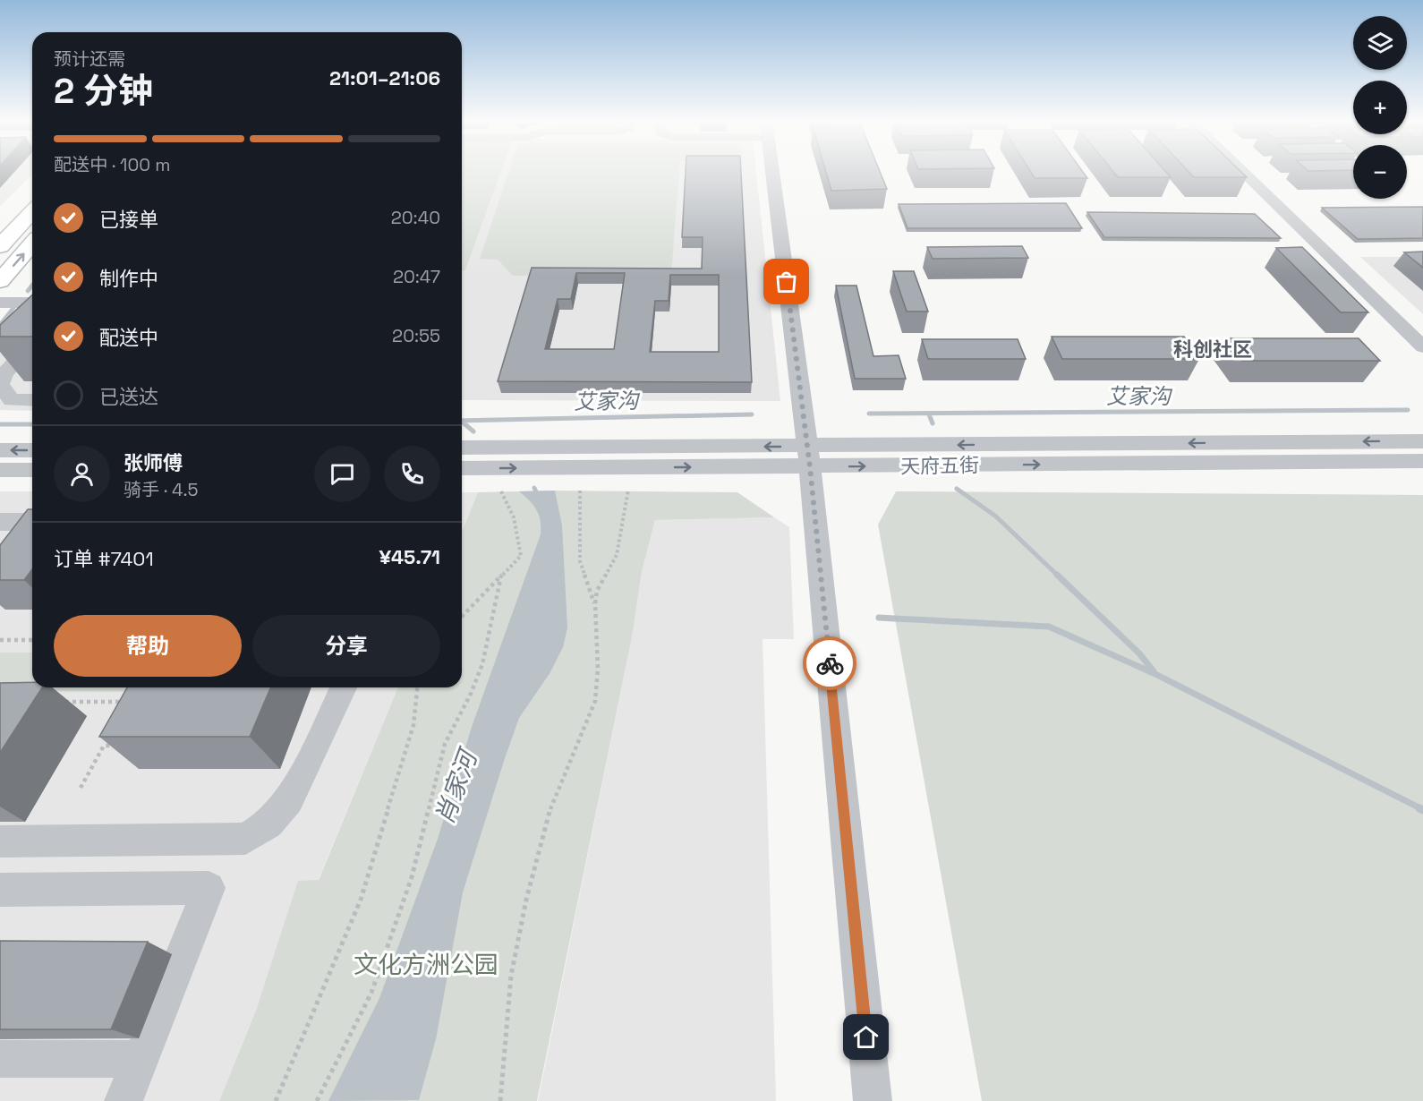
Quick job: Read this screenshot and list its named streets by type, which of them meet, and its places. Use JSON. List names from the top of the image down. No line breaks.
{"streets":{"street":["天府五街"]},"districts":["科创社区"],"water":["艾家沟","肖家河"],"parks":["文化方洲公园"],"page":{"map_buttons":["+","−"],"heading":["2 分钟","预计还需","21:01–21:06"],"panel":["张师傅","骑手 · 4.5","订单 #7401","¥45.71"],"bar":"配送中 · 100 m","list":[["已接单","20:40"],["制作中","20:47"],["配送中","20:55"],"已送达"],"buttons":["帮助","分享"]}}
